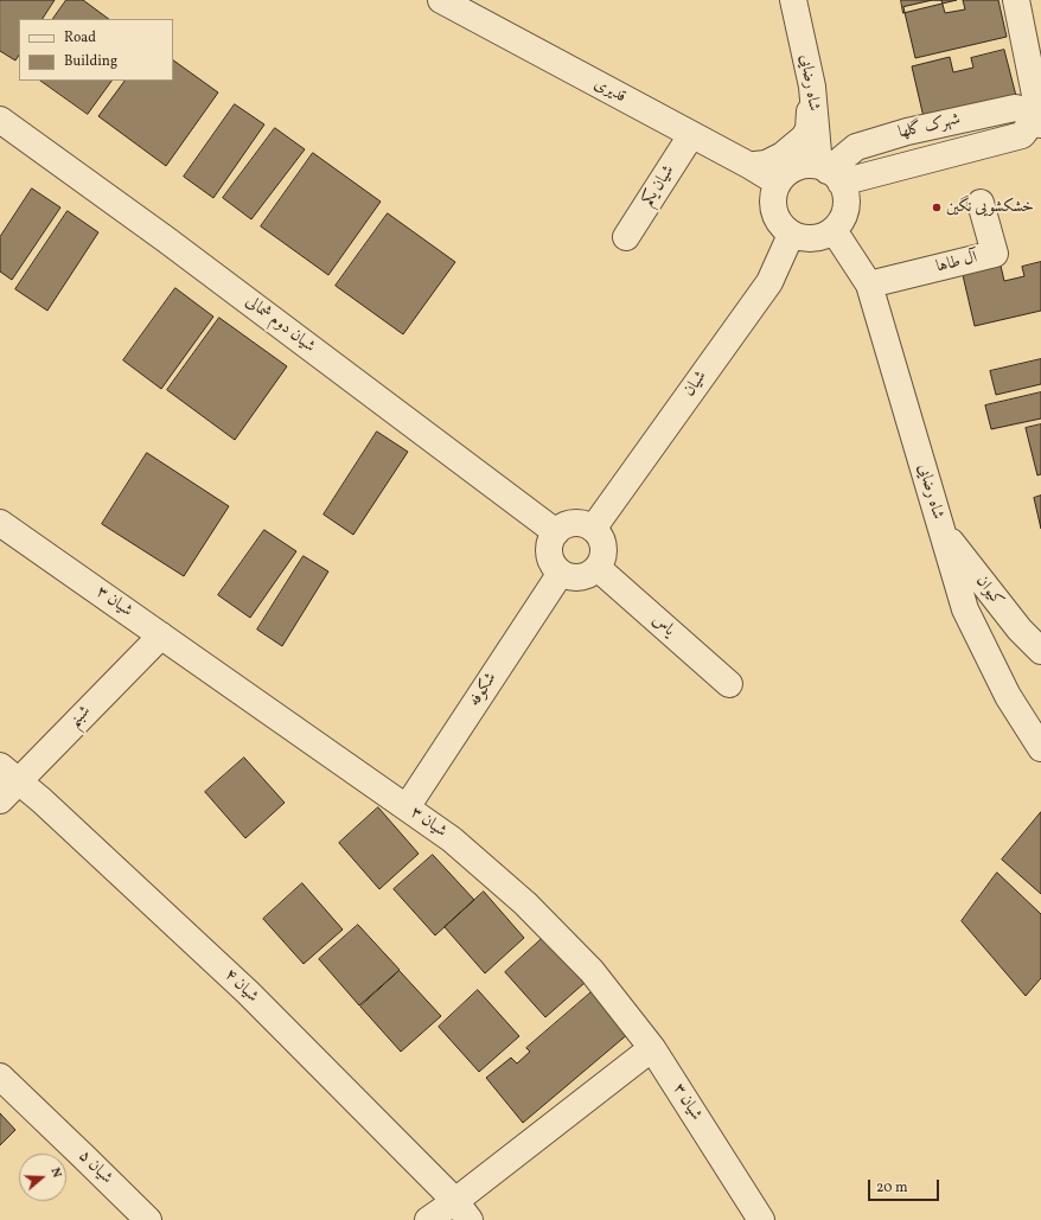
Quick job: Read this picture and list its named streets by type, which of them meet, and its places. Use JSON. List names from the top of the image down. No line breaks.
{"streets":{"street":["شاه رضایی","قدیری","شهرک گلها","شیان یکم","آل طاها","شیان دوم شمالی","شیان","کیوان","شیان ۳","یاس","شکوفه","شبنم","شیان ۴","شیان ۵"]},"crossings":[["شاه رضایی","قدیری"],["شاه رضایی","شهرک گلها"],["شاه رضایی","آل طاها"],["شاه رضایی","شیان"],["شاه رضایی","کیوان"],["قدیری","شهرک گلها"],["قدیری","شیان یکم"],["قدیری","شیان"],["شهرک گلها","شیان"],["شیان دوم شمالی","شیان"],["شیان دوم شمالی","یاس"],["شیان دوم شمالی","شکوفه"],["شیان","یاس"],["شیان","شکوفه"],["شیان ۳","شکوفه"],["شیان ۳","شبنم"],["یاس","شکوفه"],["شبنم","شیان ۴"]],"places":["خشکشویی نگین"],"legend":["Road","Building"],"scale_bar":"20 m","north":"right"}
